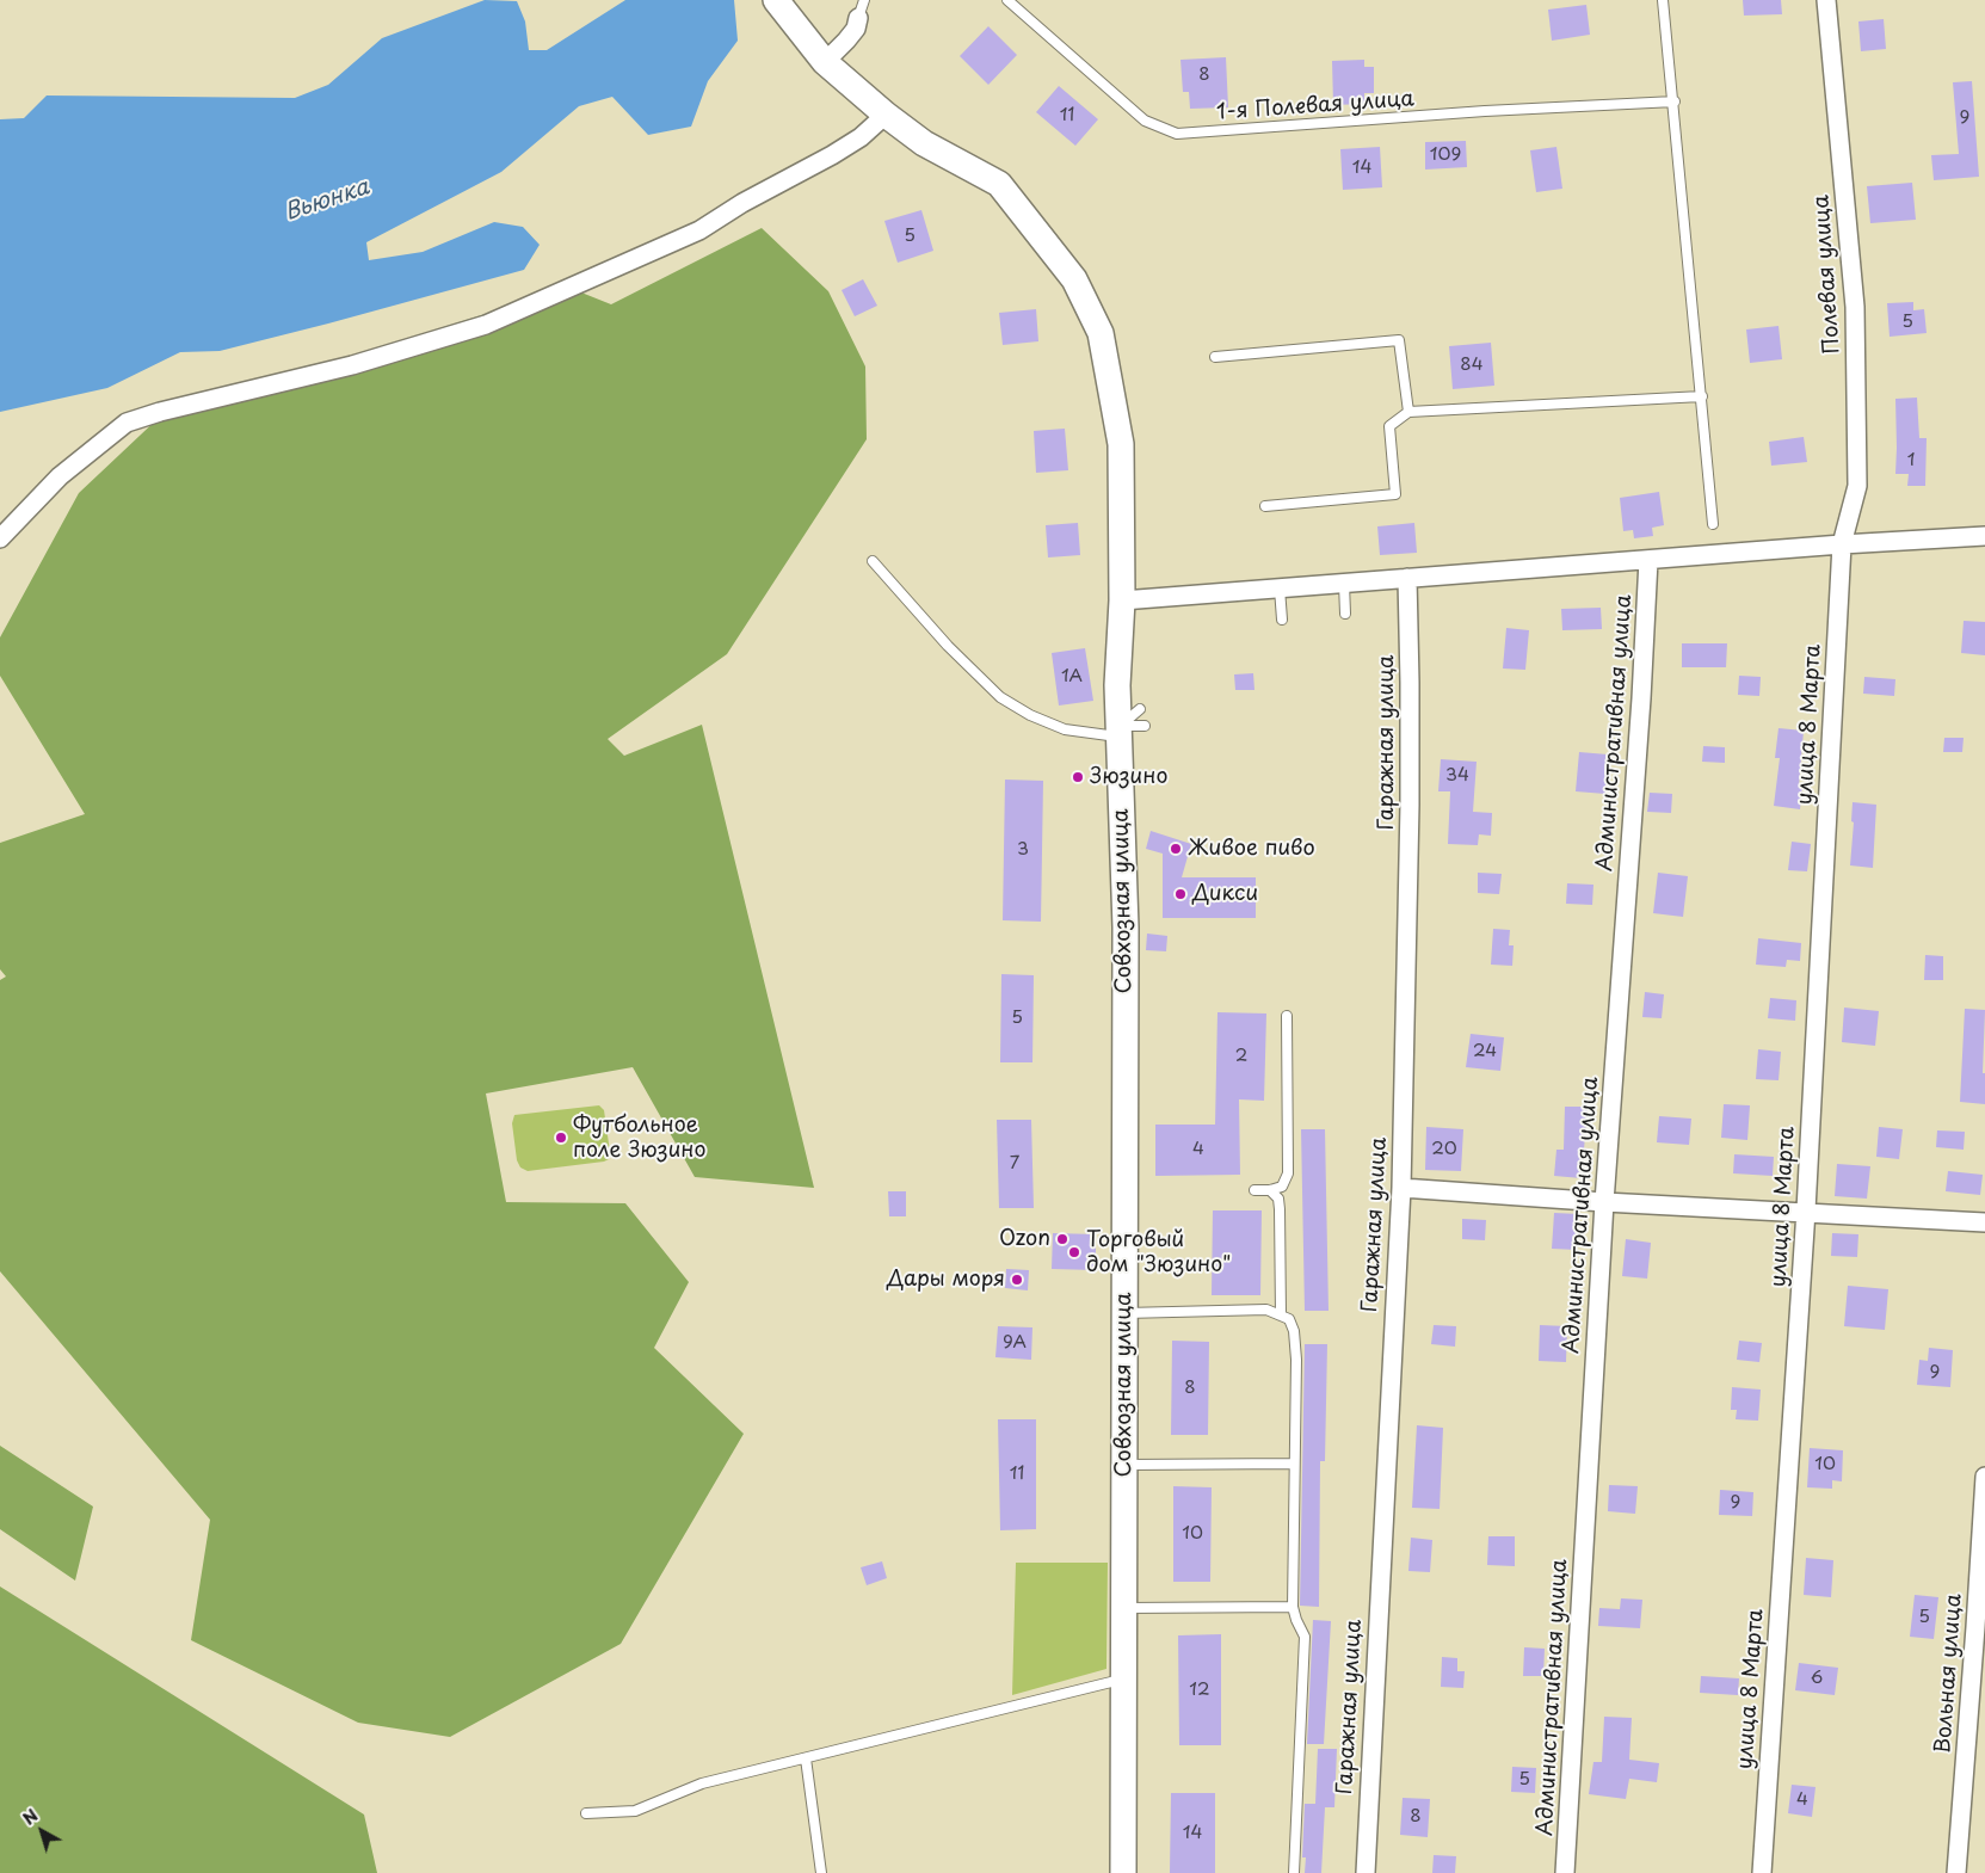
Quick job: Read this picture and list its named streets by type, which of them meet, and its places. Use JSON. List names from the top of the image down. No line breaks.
{"streets":{"street":["Полевая улица","улица 8 Марта","Административная улица","Гаражная улица","Совхозная улица","Вольная улица"],"lane":["1-я Полевая улица"]},"crossings":[["Полевая улица","улица 8 Марта"]],"water":["Вьюнка"],"places":["Зюзино","Живое пиво","Дикси","Футбольное поле Зюзино","Ozon","Торговый дом \"Зюзино\"","Дары моря"],"house_numbers":["8","11","9","109","14","5","5","84","1","1А","34","3","5","24","2","4","20","7","9А","9","8","10","11","9","10","5","6","12","5","4","8","14"],"north":"top left"}
